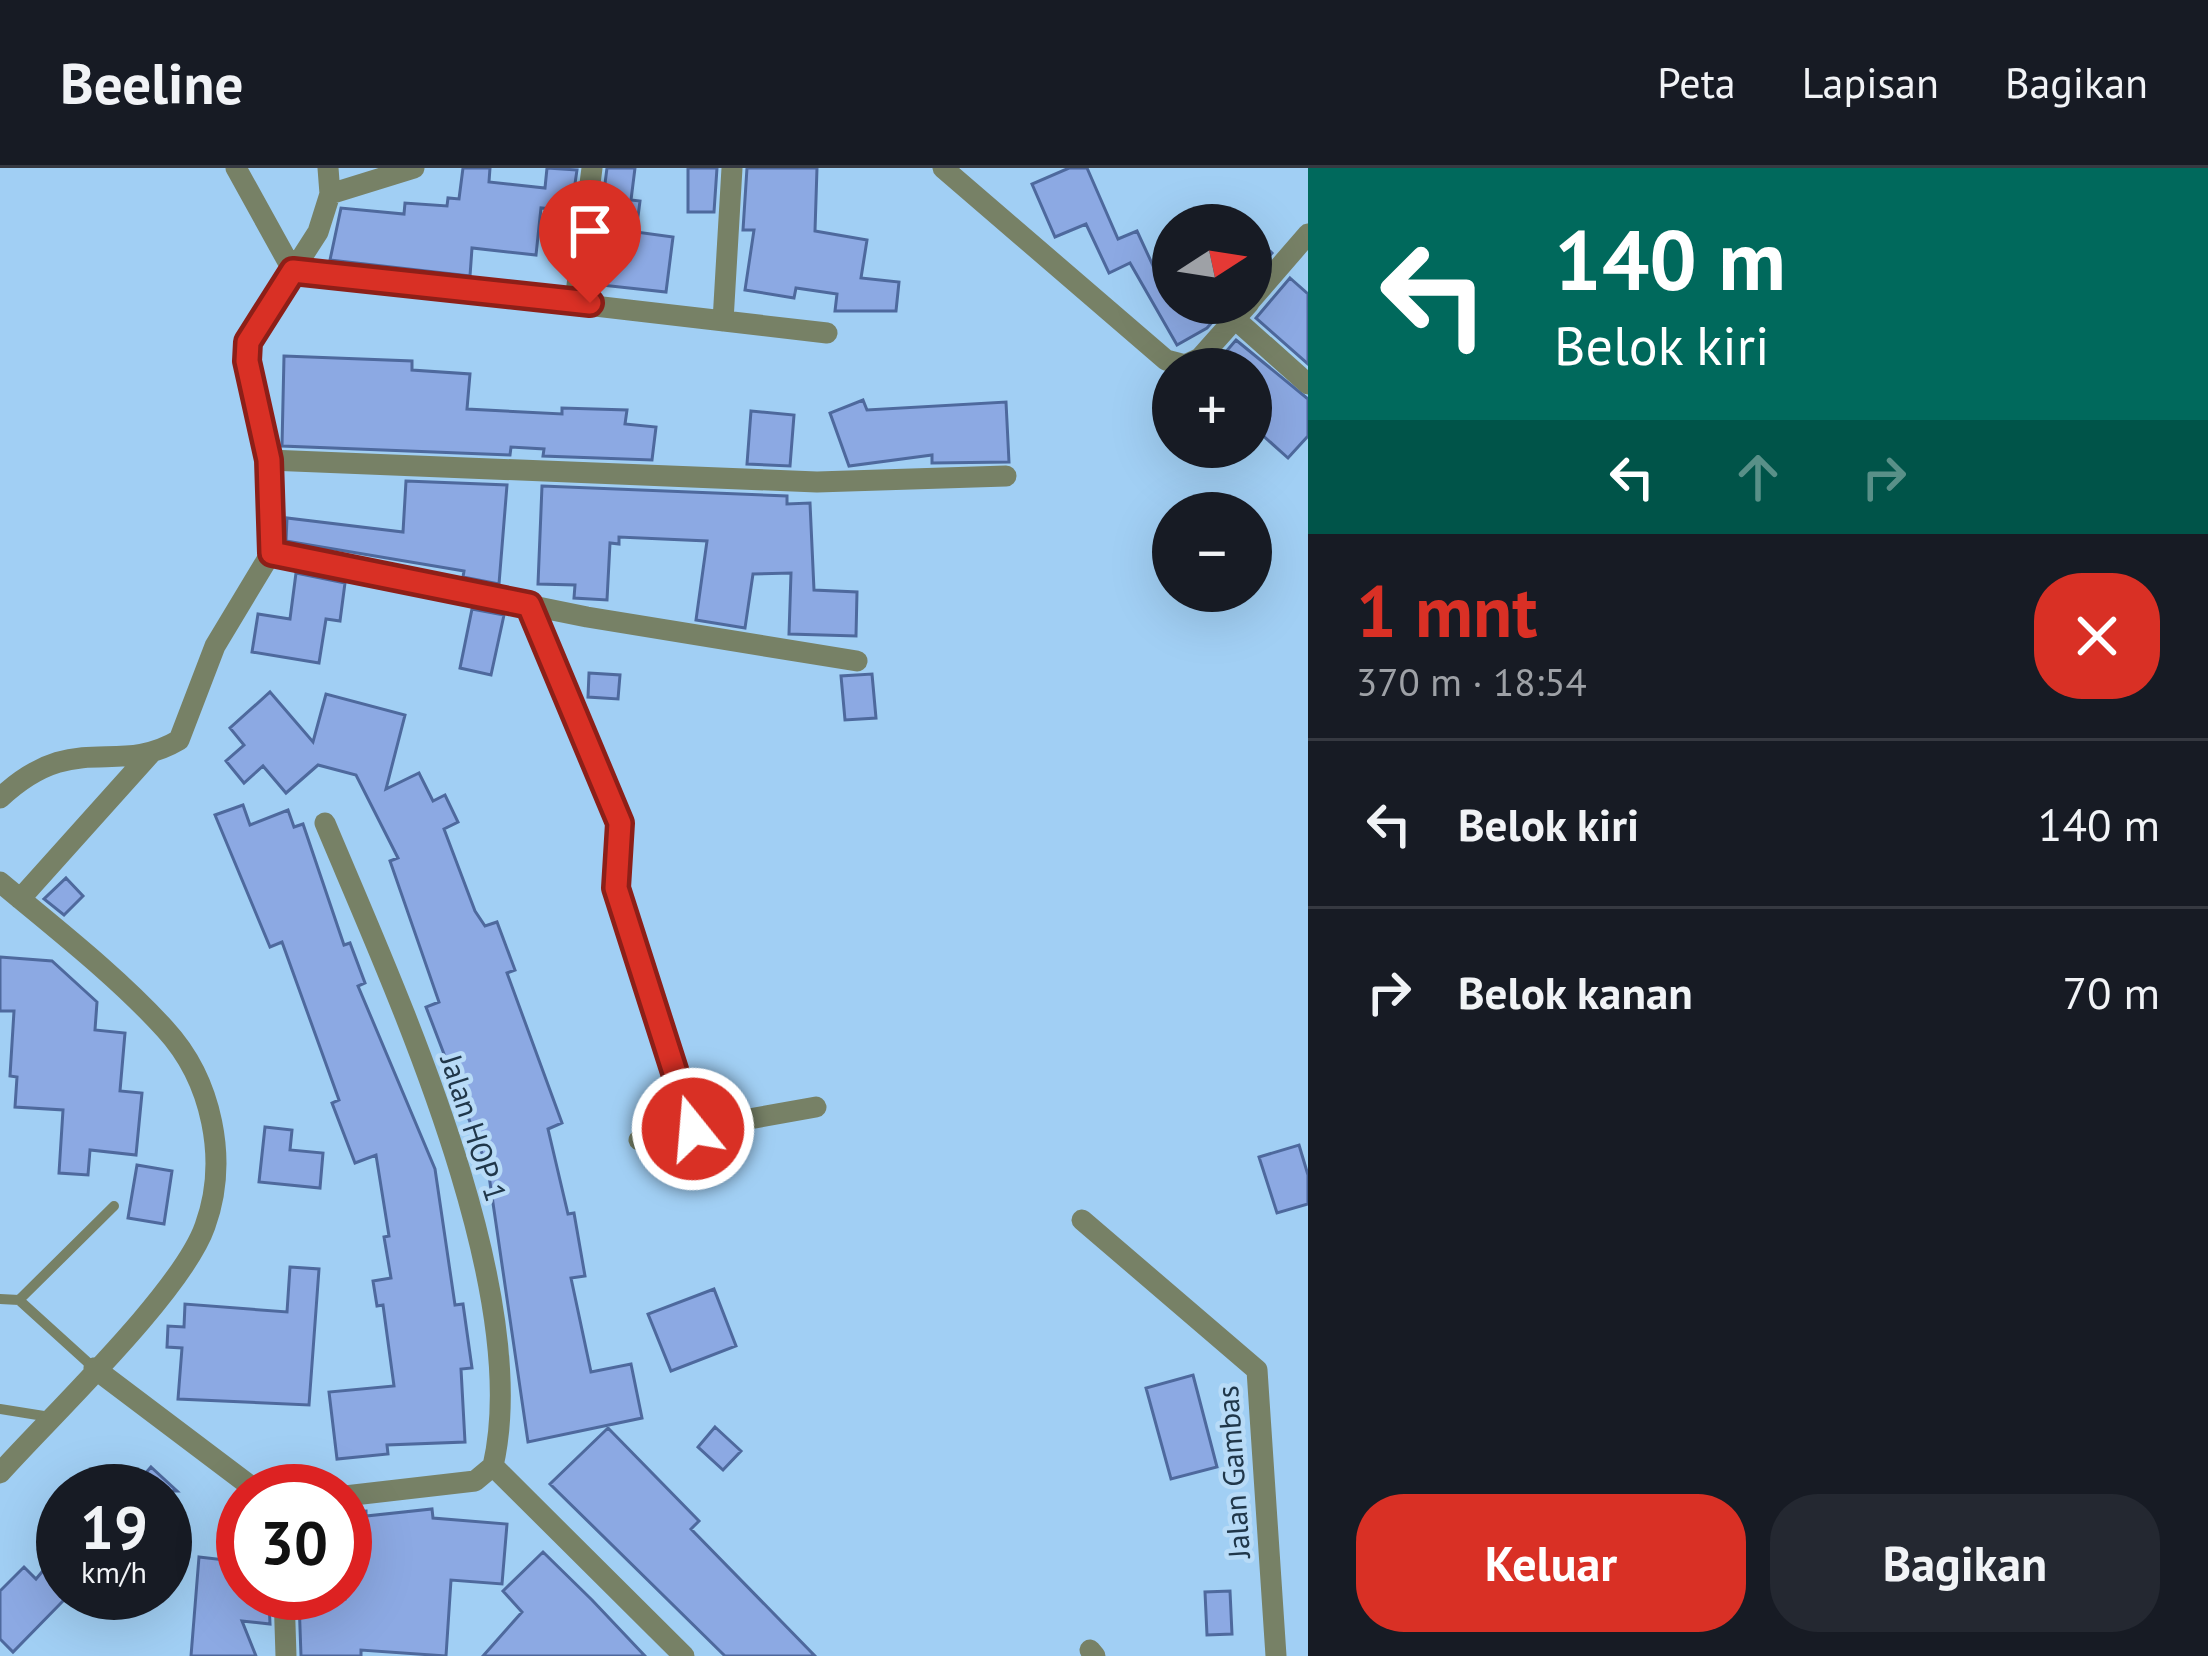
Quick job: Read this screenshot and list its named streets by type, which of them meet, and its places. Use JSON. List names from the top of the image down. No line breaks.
{"streets":{"street":["Jalan HOP 1","Jalan Gambas"]},"north":"right","page":{"header":"Beeline","nav":["Peta","Lapisan","Bagikan"],"turn":["140 m","Belok kiri"],"map_buttons":["+","−"],"heading":["1 mnt","370 m · 18:54"],"list":[{"name":"Belok kiri","value":"140 m"},{"name":"Belok kanan","value":"70 m"}],"speed":"19 km/h","limit":"30","buttons":["Keluar","Bagikan"]}}
